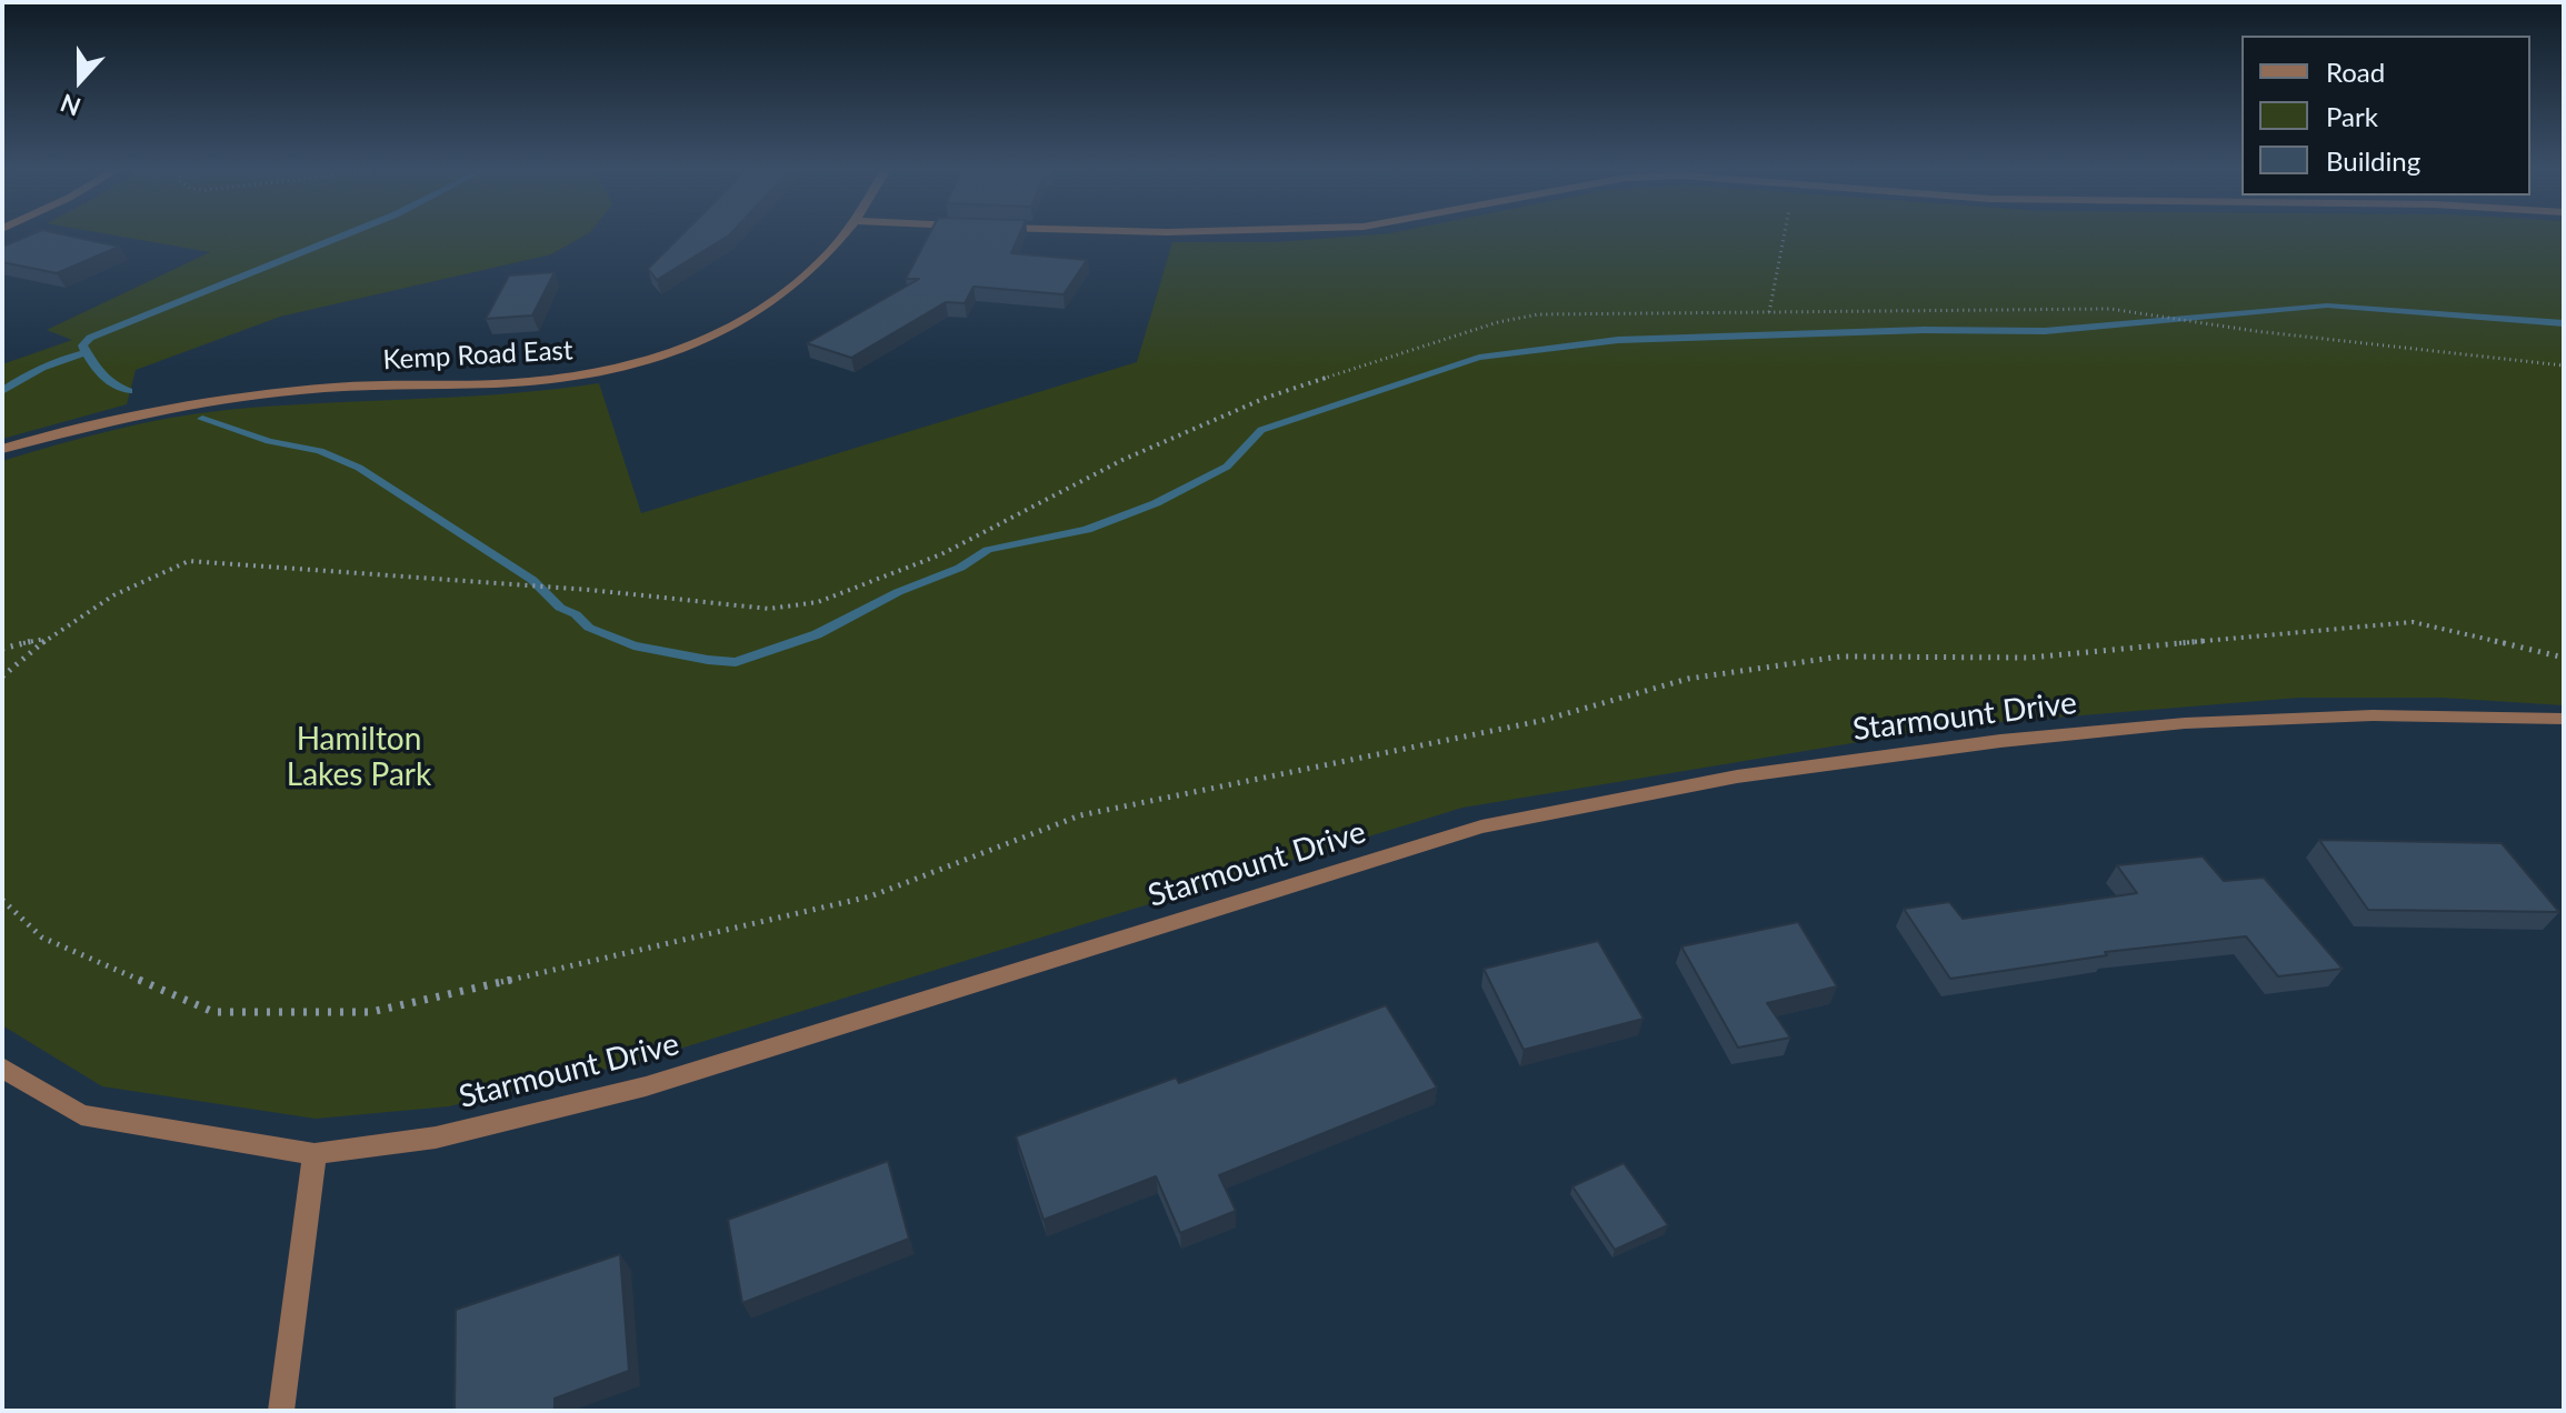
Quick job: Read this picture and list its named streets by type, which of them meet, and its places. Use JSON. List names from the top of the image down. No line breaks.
{"streets":{"street":["Kemp Road East","Starmount Drive"]},"parks":["Hamilton Lakes Park"],"legend":["Road","Park","Building"],"north":"bottom"}
